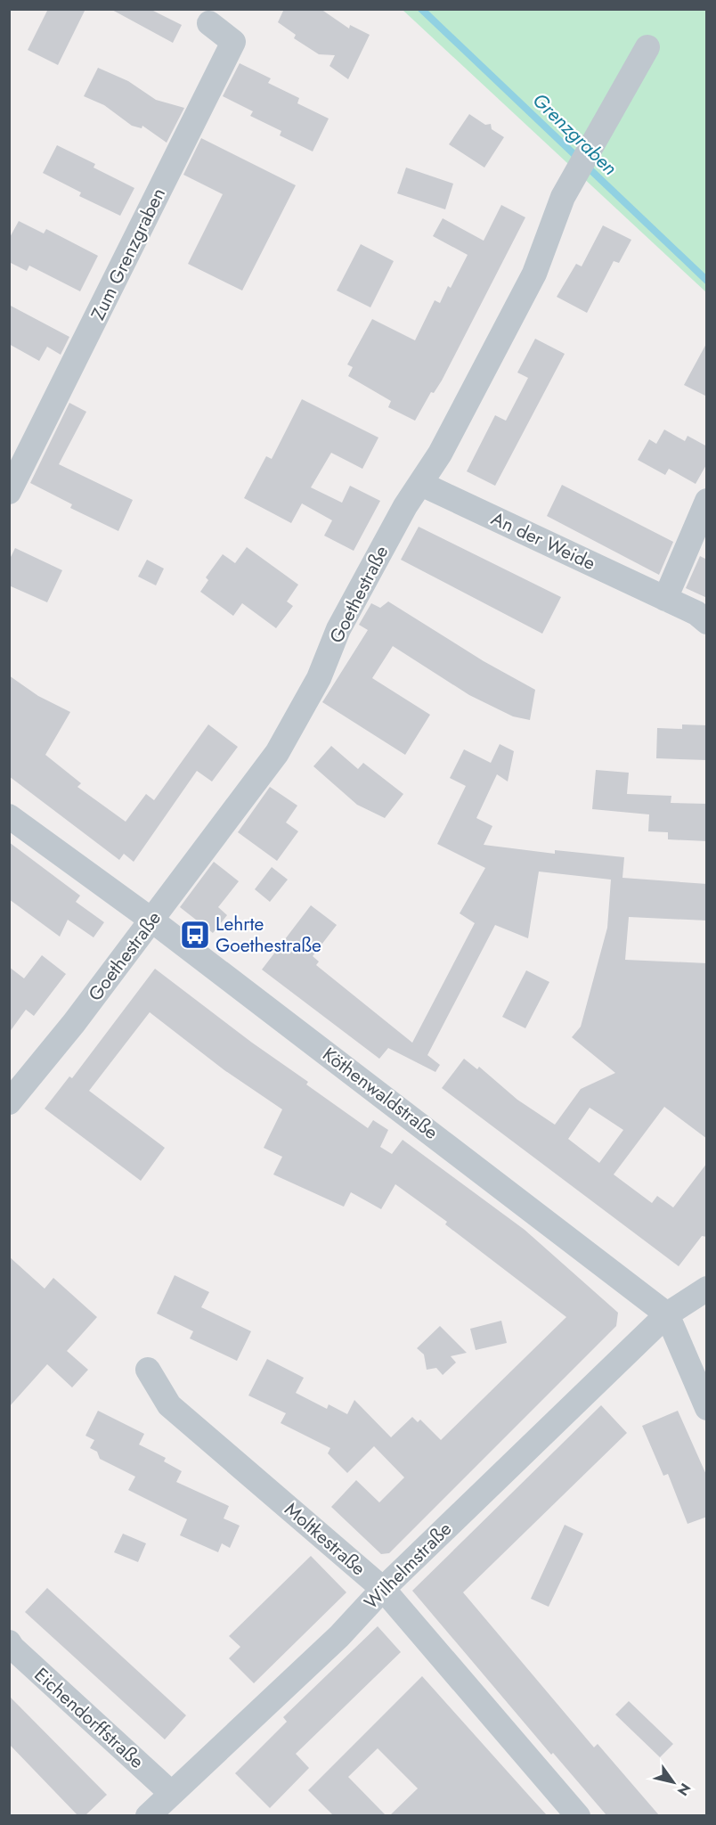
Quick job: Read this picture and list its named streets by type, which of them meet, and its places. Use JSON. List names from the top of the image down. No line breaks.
{"streets":{"street":["Zum Grenzgraben","An der Weide","Goethestraße","Köthenwaldstraße","Moltkestraße","Wilhelmstraße","Eichendorffstraße"]},"crossings":[["An der Weide","Goethestraße"],["Goethestraße","Köthenwaldstraße"],["Köthenwaldstraße","Wilhelmstraße"],["Moltkestraße","Wilhelmstraße"],["Wilhelmstraße","Eichendorffstraße"]],"water":["Grenzgraben"],"places":{"bus stop":["Lehrte Goethestraße"]},"north":"bottom right"}
